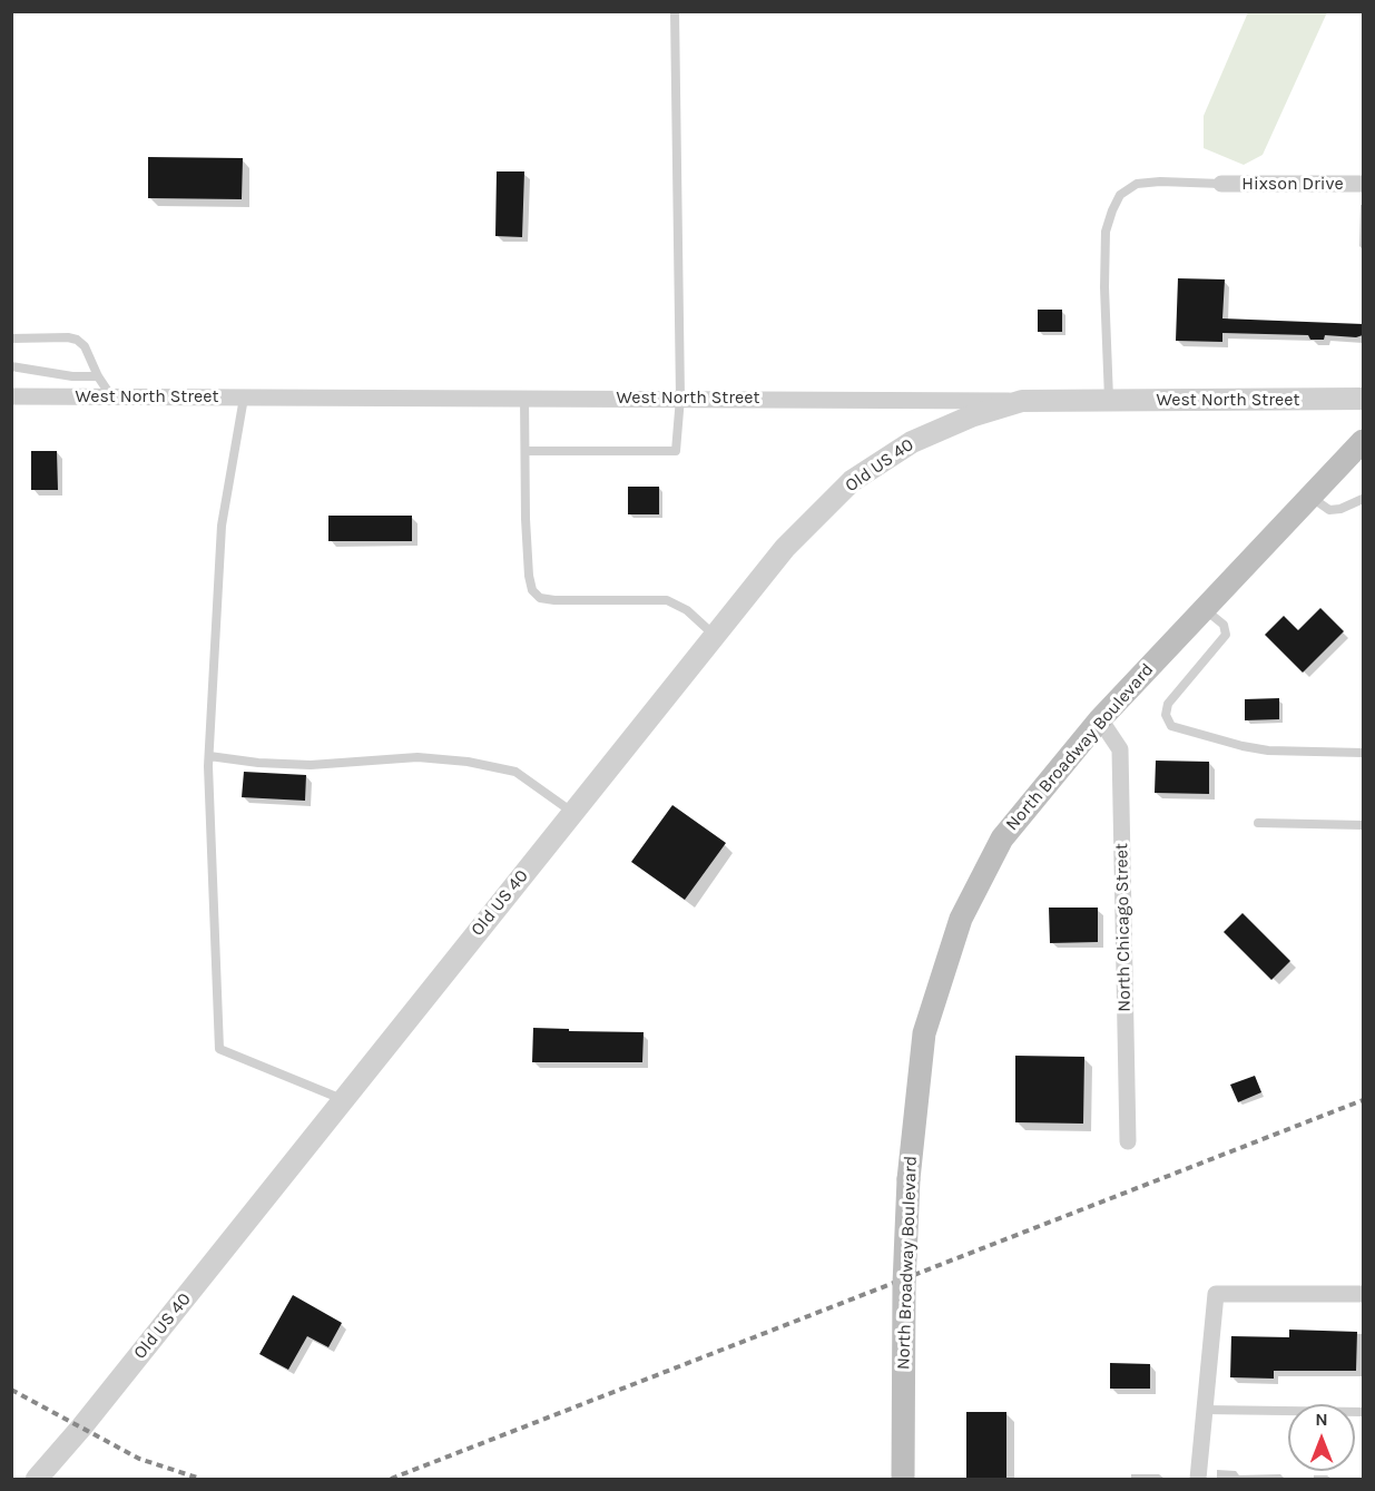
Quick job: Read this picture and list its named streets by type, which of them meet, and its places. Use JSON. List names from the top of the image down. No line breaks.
{"streets":{"main road":["North Broadway Boulevard"],"street":["Hixson Drive","West North Street","Old US 40","North Chicago Street"]},"crossings":[["West North Street","Old US 40"],["North Broadway Boulevard","North Chicago Street"]],"north":"top"}
